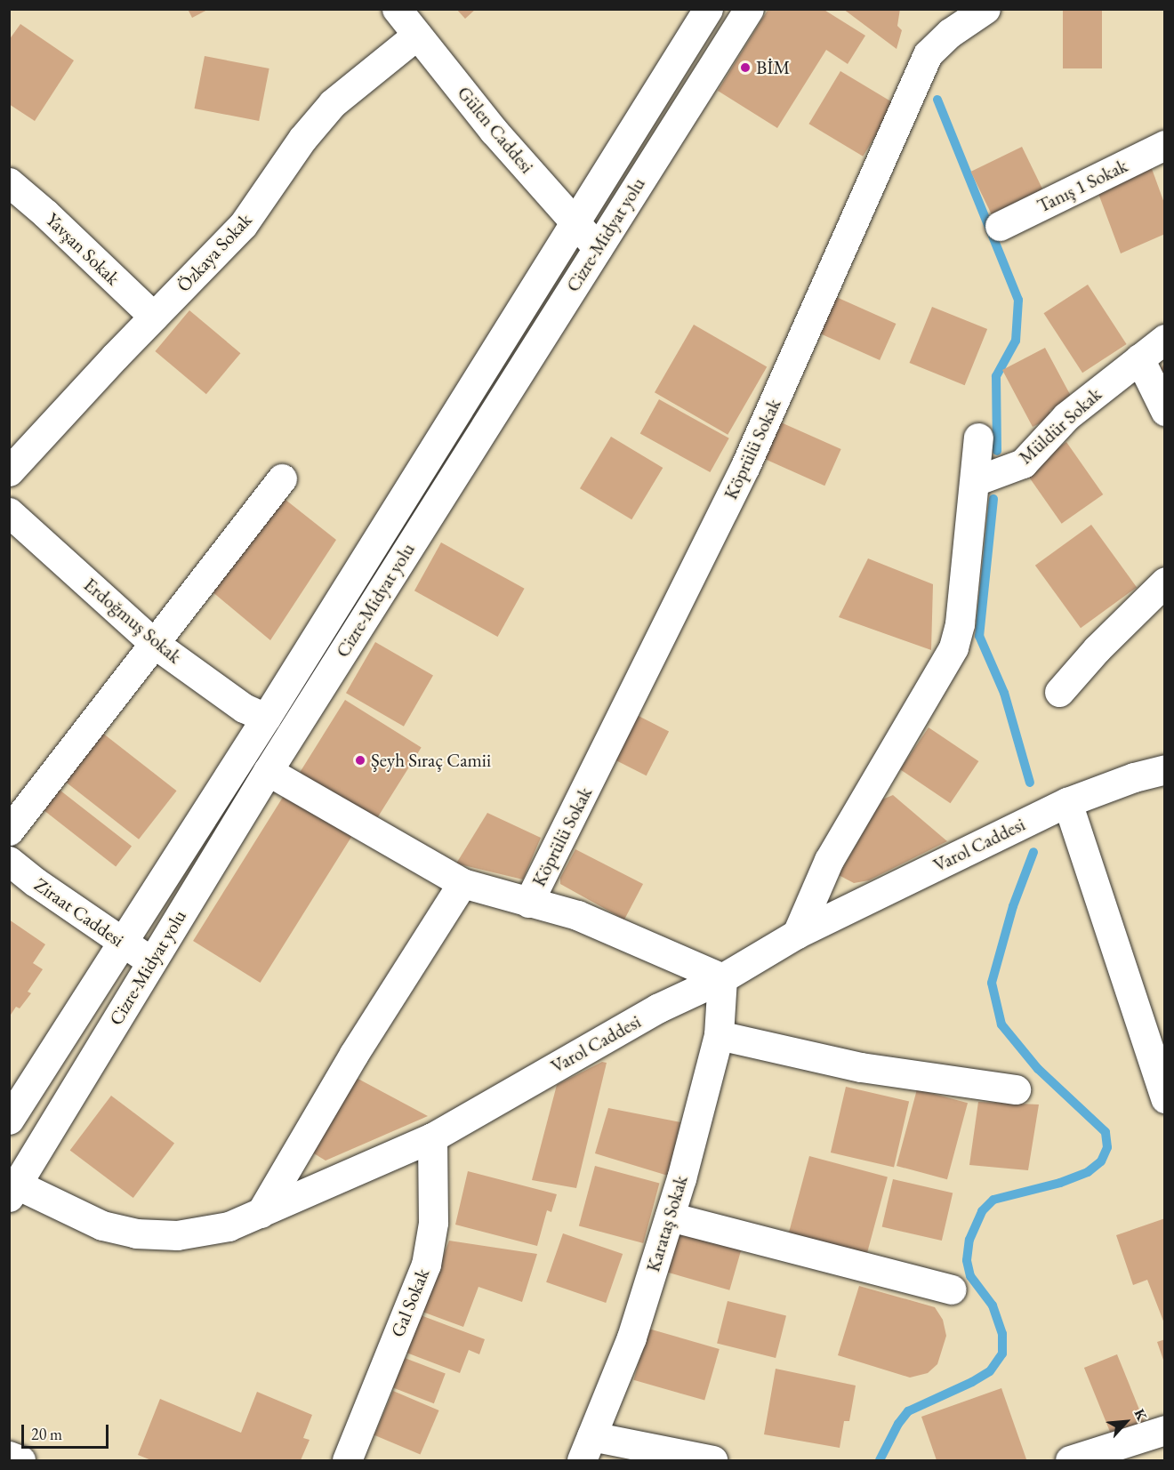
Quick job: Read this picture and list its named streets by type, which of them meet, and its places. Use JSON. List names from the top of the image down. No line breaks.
{"streets":{"main road":["Gülen Caddesi","Tanış 1 Sokak","Cizre-Midyat yolu","Yavşan Sokak","Özkaya Sokak","Müldür Sokak","Köprülü Sokak","Erdoğmuş Sokak","Varol Caddesi","Ziraat Caddesi","Karataş Sokak","Gal Sokak"]},"crossings":[["Gülen Caddesi","Cizre-Midyat yolu"],["Gülen Caddesi","Özkaya Sokak"],["Cizre-Midyat yolu","Erdoğmuş Sokak"],["Cizre-Midyat yolu","Varol Caddesi"],["Cizre-Midyat yolu","Ziraat Caddesi"],["Yavşan Sokak","Özkaya Sokak"],["Varol Caddesi","Karataş Sokak"],["Varol Caddesi","Gal Sokak"]],"places":["BİM","Şeyh Sıraç Camii"],"scale_bar":"20 m","north":"top right"}
